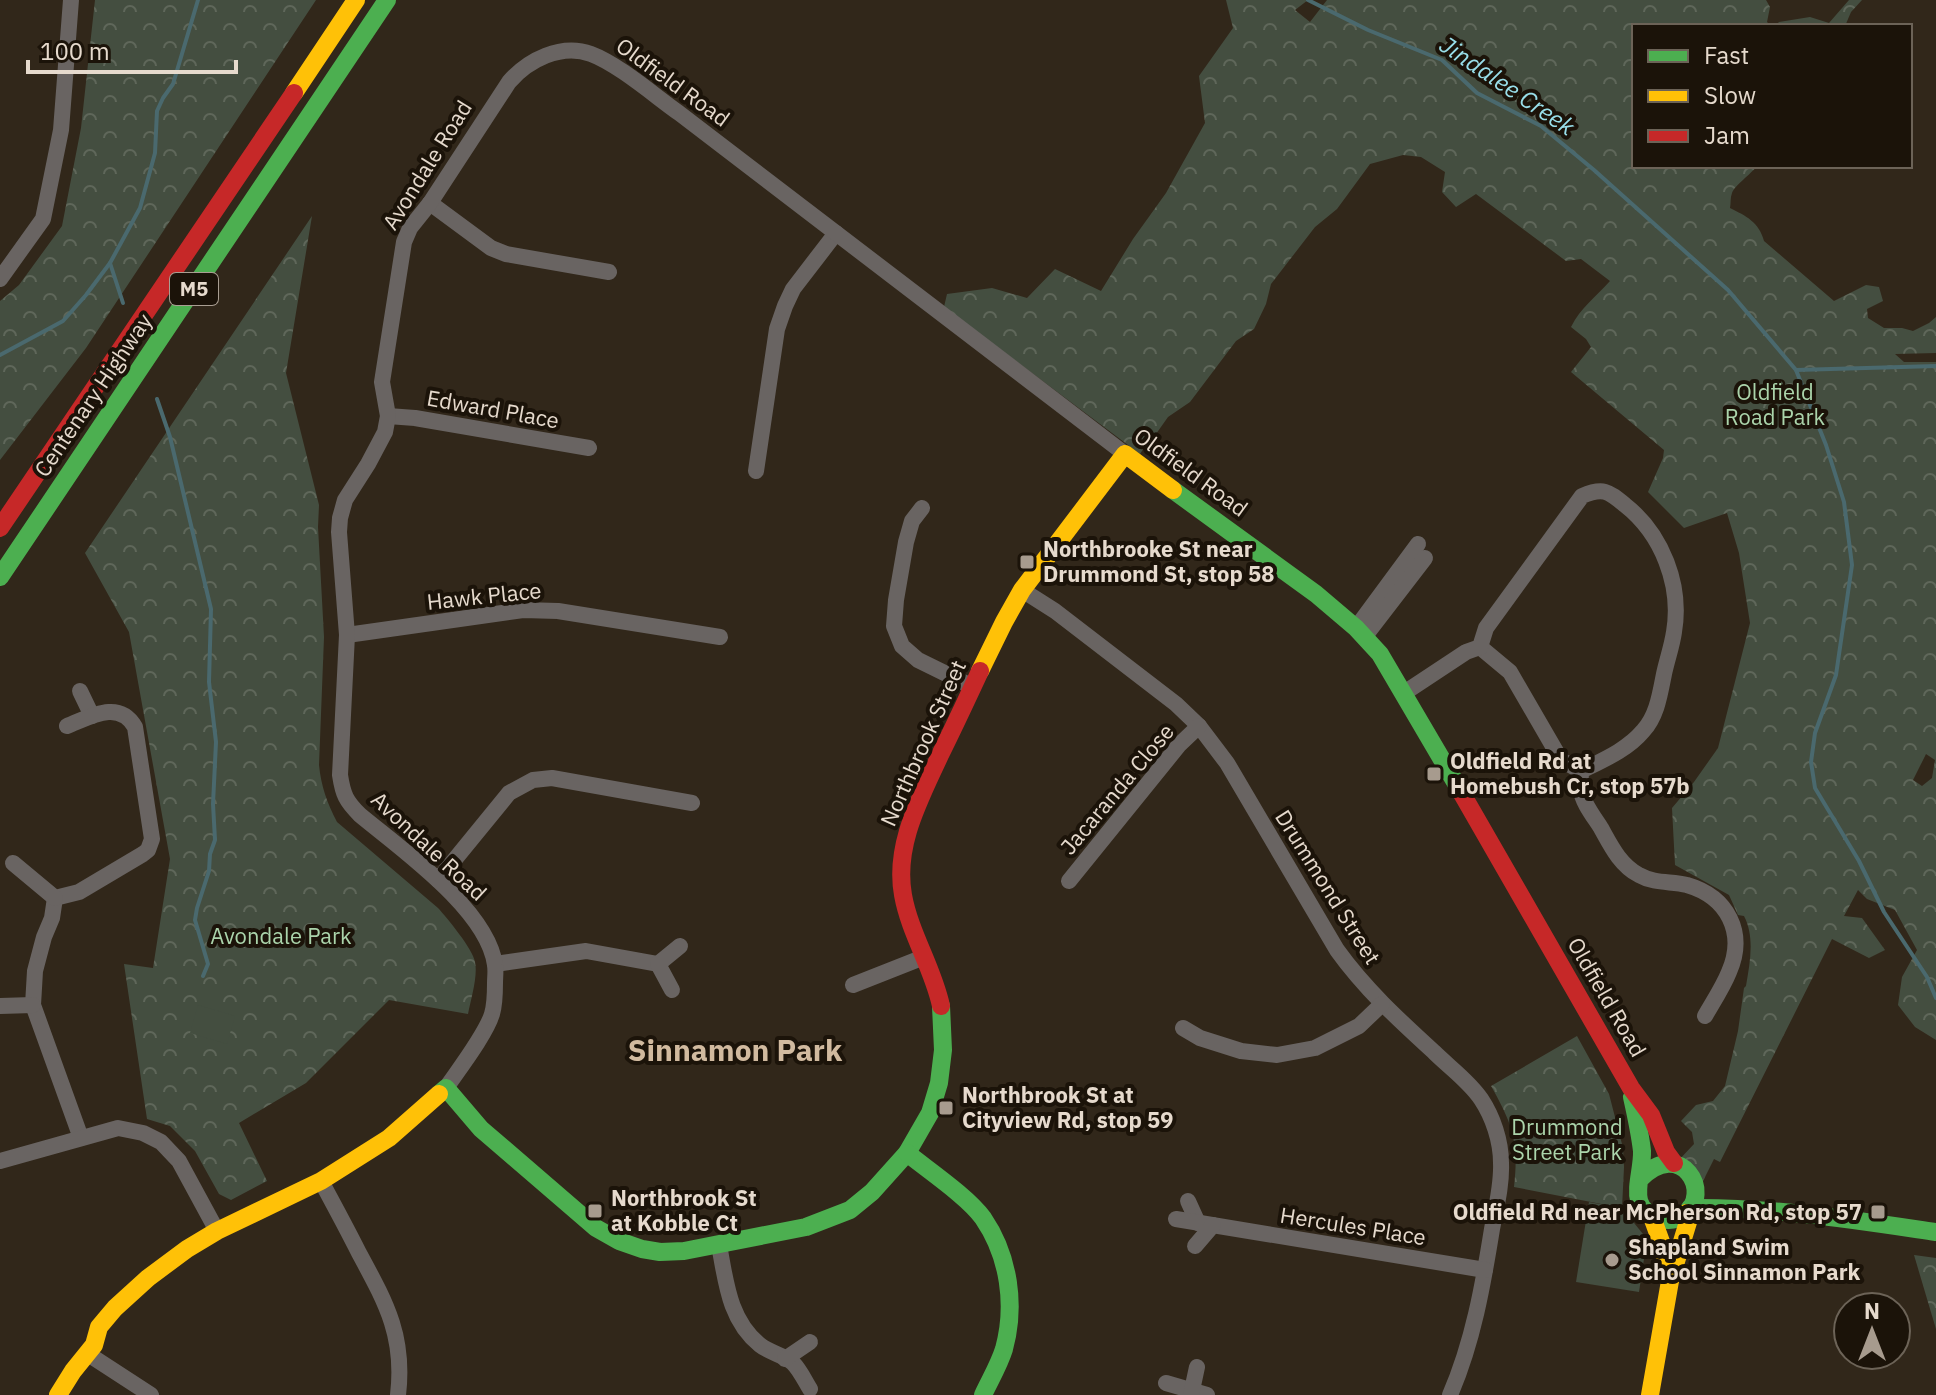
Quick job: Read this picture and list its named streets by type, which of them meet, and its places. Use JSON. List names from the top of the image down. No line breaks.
{"streets":{"main road":["Oldfield Road","Avondale Road","M5","Centenary Highway","Northbrook Street"],"street":["Edward Place","Hawk Place","Jacaranda Close","Drummond Street","Hercules Place"]},"crossings":[["Oldfield Road","Avondale Road"],["Oldfield Road","Northbrook Street"],["Avondale Road","Edward Place"],["Avondale Road","Hawk Place"],["Avondale Road","Northbrook Street"],["Northbrook Street","Drummond Street"],["Jacaranda Close","Drummond Street"],["Drummond Street","Hercules Place"]],"districts":["Sinnamon Park"],"water":["Jindalee Creek"],"parks":["Oldfield Road Park","Avondale Park","Drummond Street Park"],"places":{"transit":["Northbrooke St near Drummond St, stop 58","Oldfield Rd at Homebush Cr, stop 57b","Northbrook St at Cityview Rd, stop 59","Northbrook St at Kobble Ct","Oldfield Rd near McPherson Rd, stop 57"],"other":["Shapland Swim School Sinnamon Park"]},"legend":["Fast","Slow","Jam"],"scale_bar":"100 m","north":"top"}
